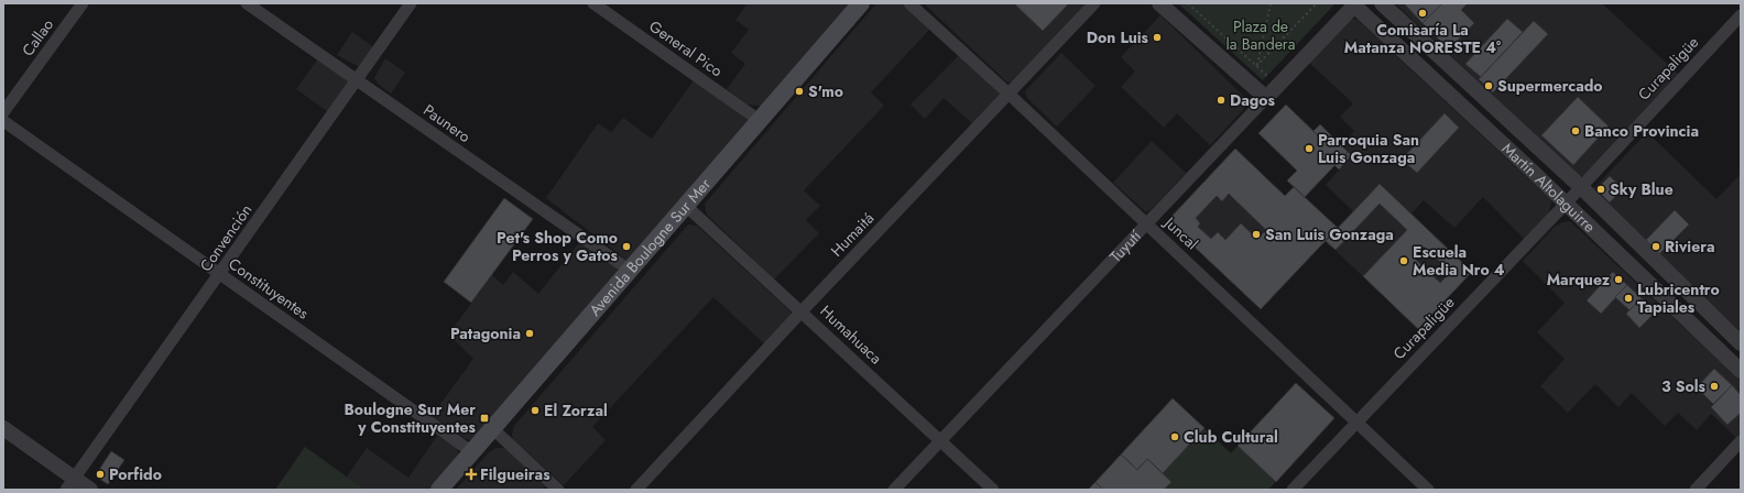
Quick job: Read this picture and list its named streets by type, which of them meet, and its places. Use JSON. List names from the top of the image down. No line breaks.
{"streets":{"main road":["Avenida Boulogne Sur Mer"],"street":["Callao","General Pico","Curapaligüe","Paunero","Martín Altolaguirre","Juncal","Humaitá","Convención","Tuyutí","Constituyentes","Humahuaca"]},"crossings":[["General Pico","Avenida Boulogne Sur Mer"],["Curapaligüe","Martín Altolaguirre"],["Curapaligüe","Juncal"],["Paunero","Convención"],["Paunero","Avenida Boulogne Sur Mer"],["Martín Altolaguirre","Tuyutí"],["Juncal","Humaitá"],["Juncal","Tuyutí"],["Humaitá","Humahuaca"],["Convención","Constituyentes"],["Avenida Boulogne Sur Mer","Constituyentes"],["Avenida Boulogne Sur Mer","Humahuaca"],["Tuyutí","Humahuaca"]],"parks":["Plaza de la Bandera"],"places":{"other":["Comisaría La Matanza NORESTE 4°","Don Luis","Supermercado","S'mo","Dagos","Banco Provincia","Parroquia San Luis Gonzaga","Sky Blue","San Luis Gonzaga","Pet's Shop Como Perros y Gatos","Riviera","Escuela Media Nro 4","Marquez","Lubricentro Tapiales","Patagonia","3 Sols","El Zorzal","Club Cultural","Porfido"],"transit":["Boulogne Sur Mer y Constituyentes"],"health":["Filgueiras"]}}
